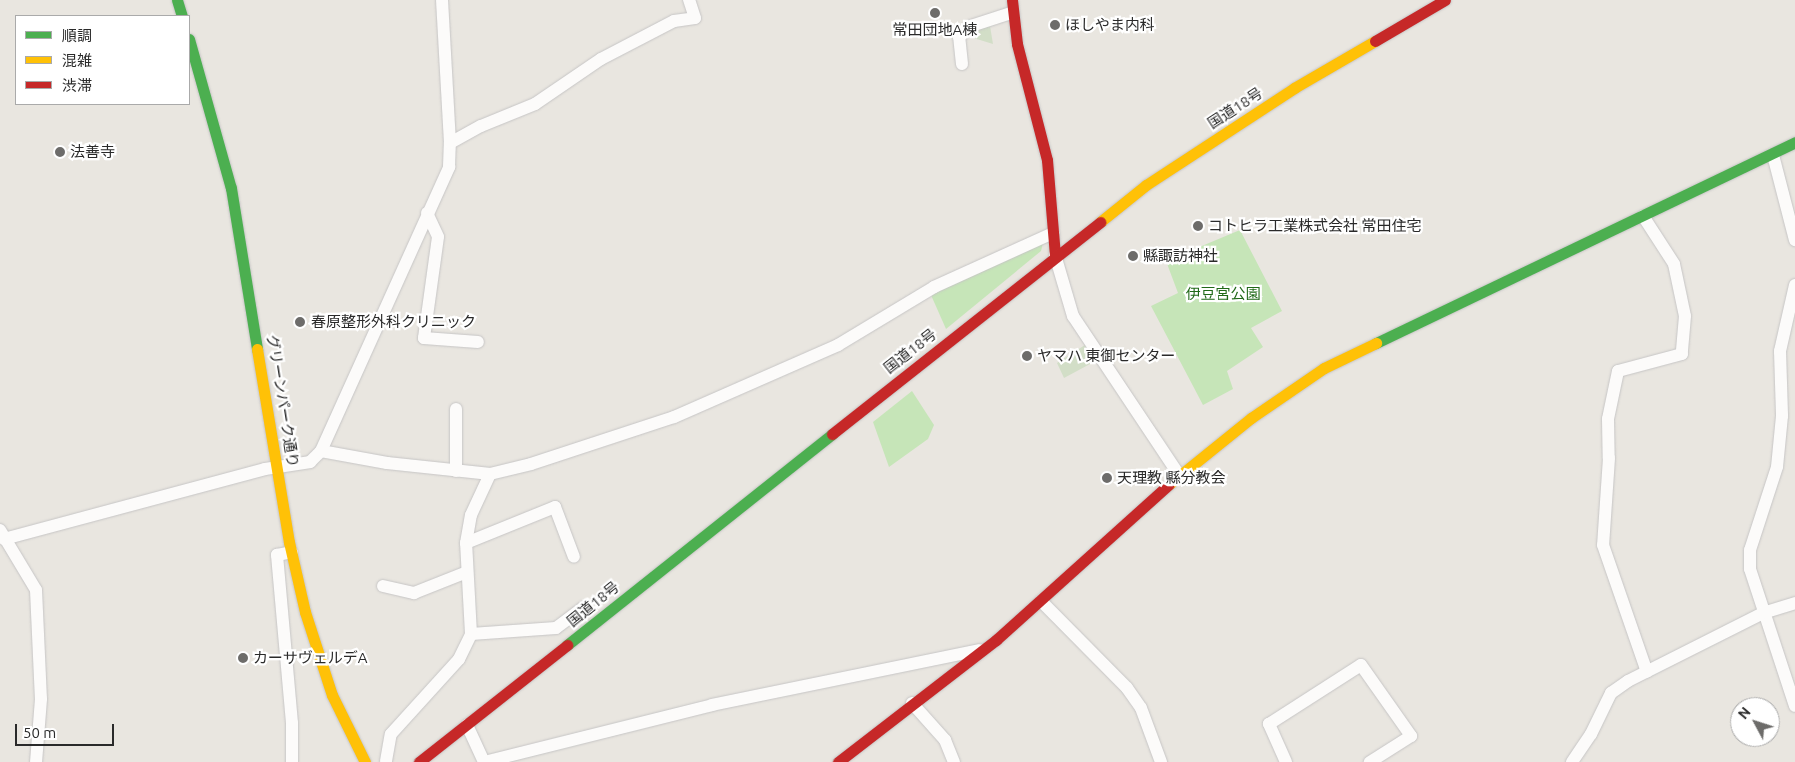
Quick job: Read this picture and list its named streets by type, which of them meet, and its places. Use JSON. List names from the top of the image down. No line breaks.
{"streets":{"main road":["国道18号","グリーンパーク通り"]},"parks":["伊豆宮公園"],"places":["常田団地A棟","ほしやま内科","法善寺","コトヒラ工業株式会社 常田住宅","縣諏訪神社","春原整形外科クリニック","ヤマハ 東御センター","天理教 縣分教会","カーサヴェルデA"],"legend":["順調","混雑","渋滞"],"scale_bar":"50 m","north":"top left"}
